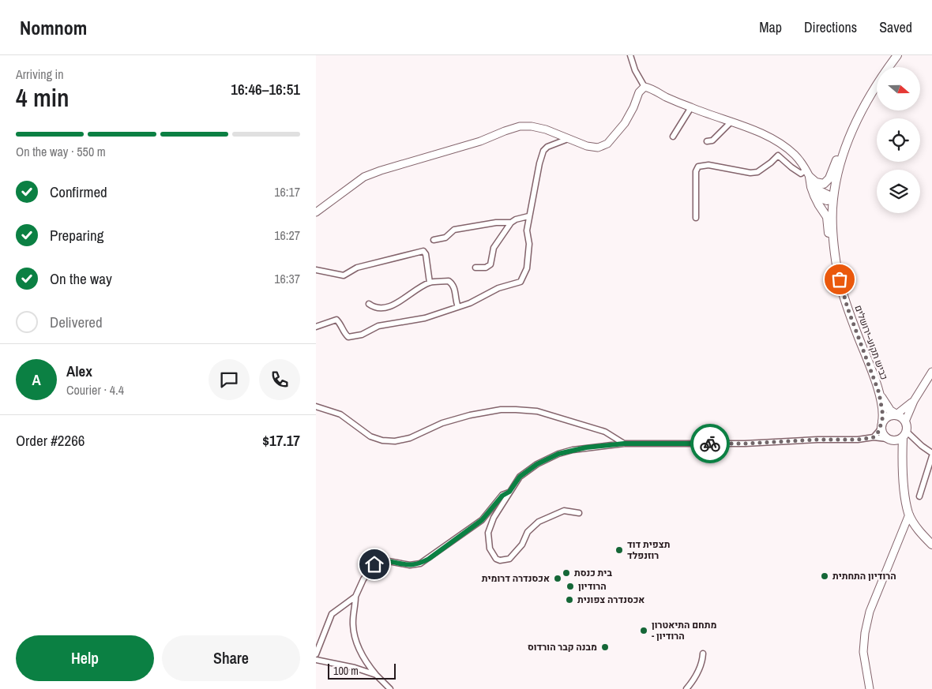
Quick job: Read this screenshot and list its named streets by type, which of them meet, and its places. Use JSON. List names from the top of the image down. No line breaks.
{"streets":{"main road":["כביש תקוע–ירושלים"]},"places":["תצפית דוד רוזנפלד","בית כנסת","הרודיון התחתית","אכסנדרה דרומית","הרודיון","אכסנדרה צפונית","מתחם התיאטרון - הרודיון","מבנה קבר הורדוס"],"scale_bar":"100 m","north":"right","page":{"header":"Nomnom","nav":["Map","Directions","Saved"],"heading":["4 min","Arriving in","16:46–16:51"],"panel":["Alex","Courier · 4.4","Order #2266","$17.17"],"bar":"On the way · 550 m","list":[["Confirmed","16:17"],["Preparing","16:27"],["On the way","16:37"],"Delivered"],"round":"A","buttons":["Help","Share"],"scale":"100 m"}}
